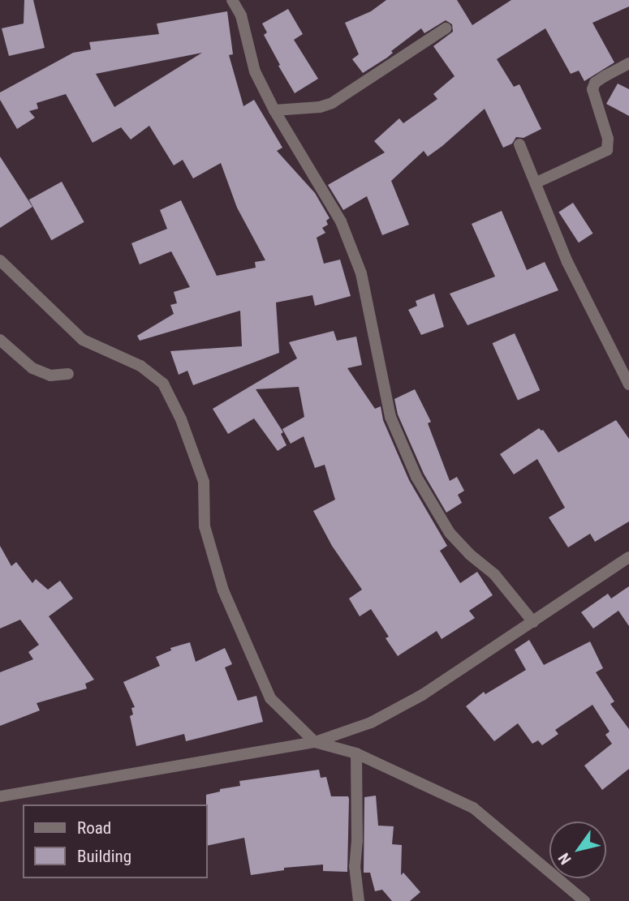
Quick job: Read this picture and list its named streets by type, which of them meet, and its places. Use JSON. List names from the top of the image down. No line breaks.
{"legend":["Road","Building"],"north":"bottom left"}
